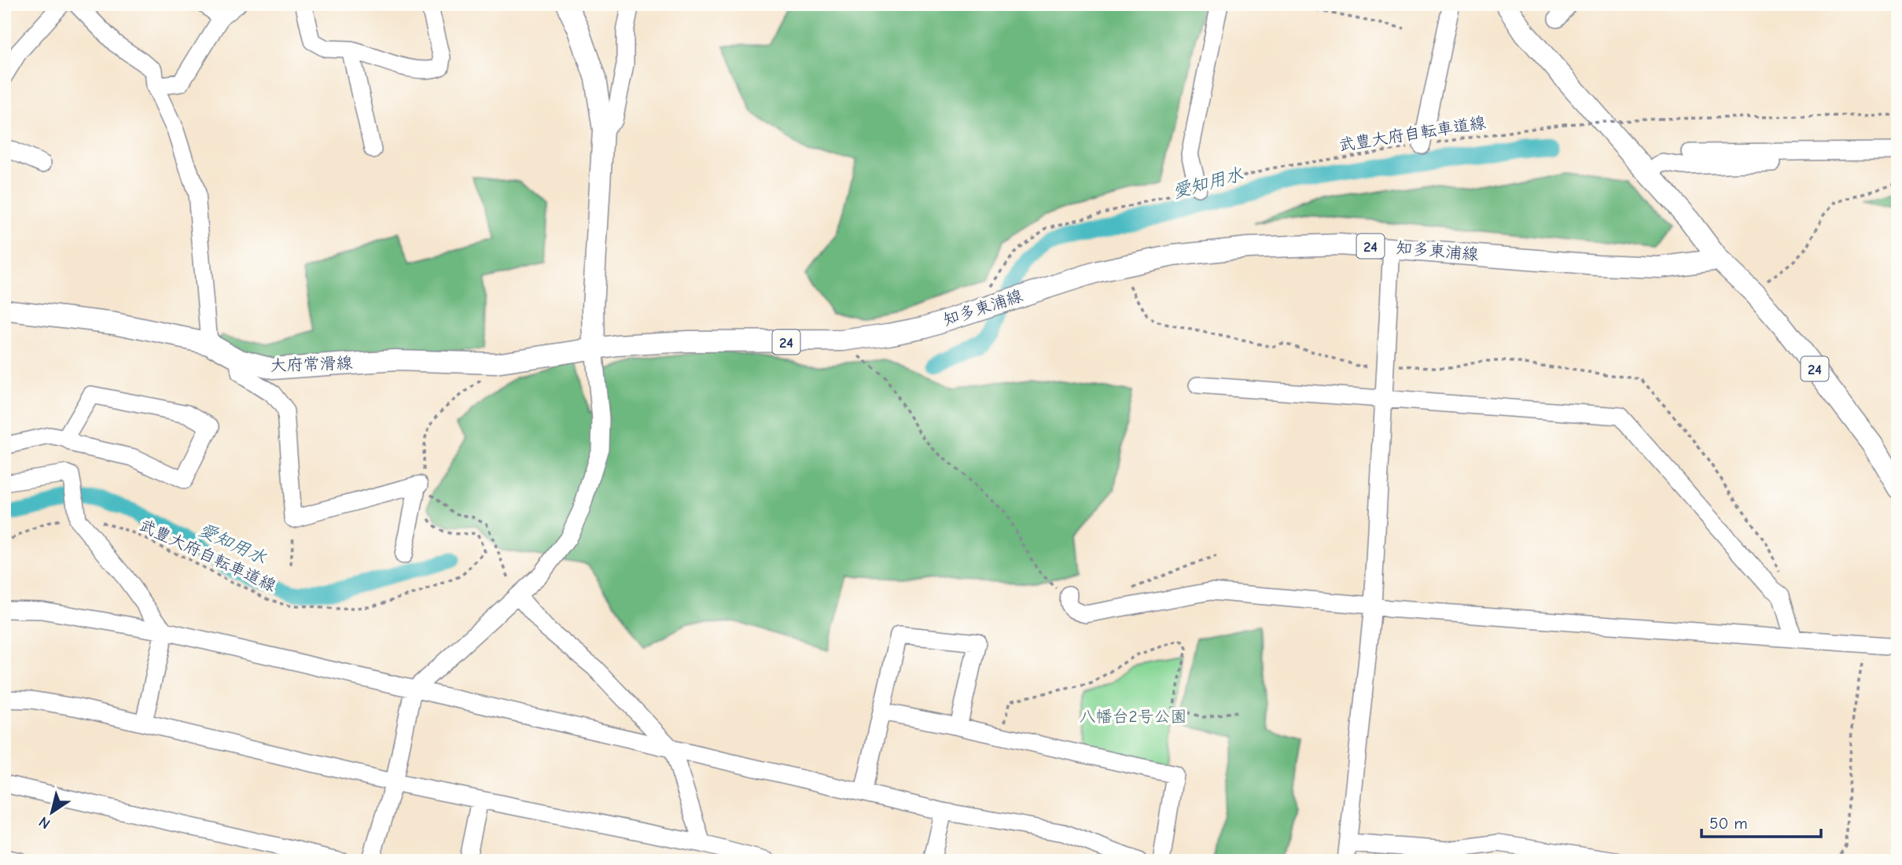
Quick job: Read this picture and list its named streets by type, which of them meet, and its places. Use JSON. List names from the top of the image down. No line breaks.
{"streets":{"main road":["24","知多東浦線","大府常滑線"],"path":["武豊大府自転車道線"]},"crossings":[["武豊大府自転車道線","知多東浦線"],["24","知多東浦線"],["知多東浦線","大府常滑線"]],"water":["愛知用水"],"parks":["八幡台2号公園"],"scale_bar":"50 m","north":"bottom left"}
